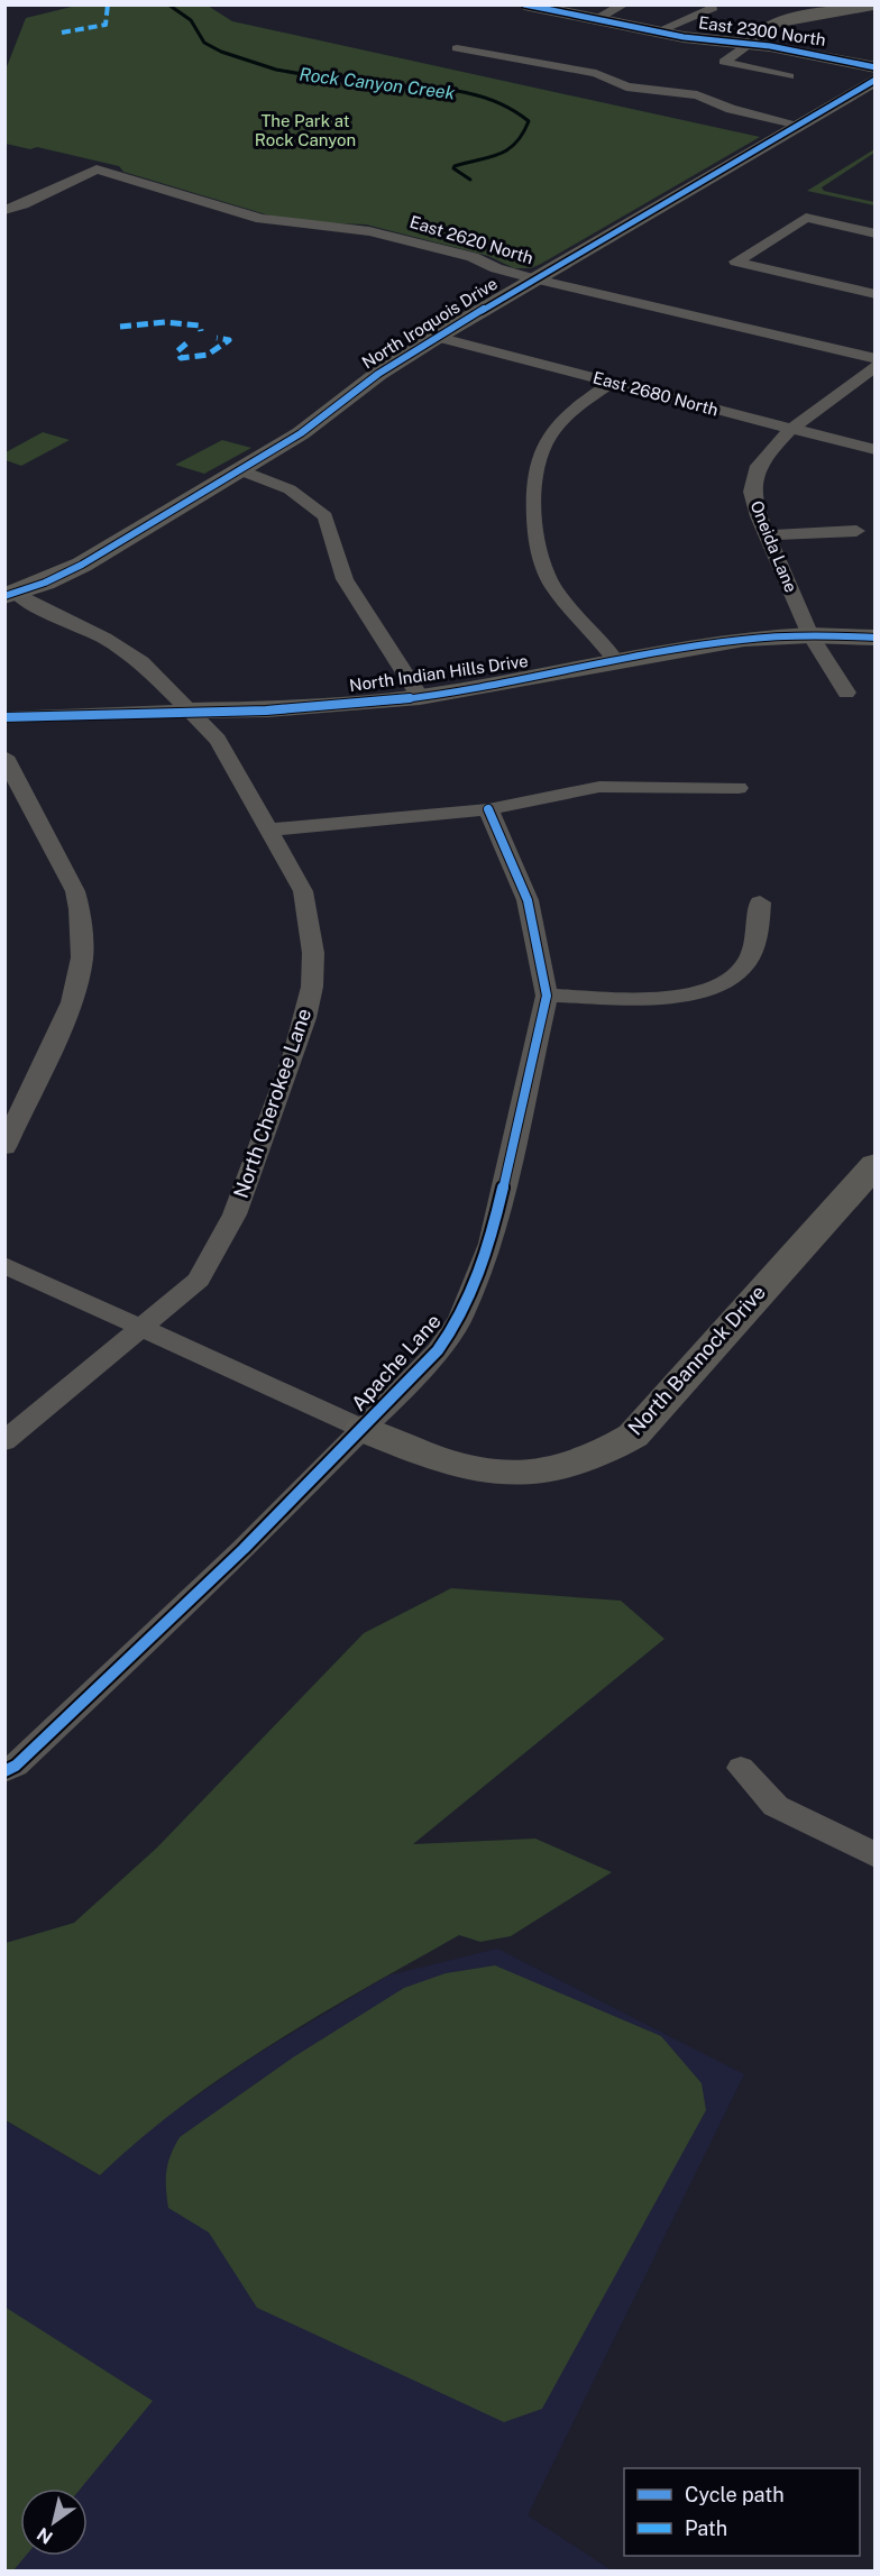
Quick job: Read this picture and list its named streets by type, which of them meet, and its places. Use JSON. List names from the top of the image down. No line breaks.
{"streets":{"street":["East 2300 North","East 2620 North","North Iroquois Drive","East 2680 North","Oneida Lane","North Indian Hills Drive","North Cherokee Lane","North Bannock Drive","Apache Lane"]},"crossings":[["East 2620 North","North Iroquois Drive"],["North Iroquois Drive","East 2680 North"],["North Iroquois Drive","North Cherokee Lane"],["East 2680 North","Oneida Lane"],["Oneida Lane","North Indian Hills Drive"],["North Indian Hills Drive","North Cherokee Lane"],["North Cherokee Lane","North Bannock Drive"],["North Bannock Drive","Apache Lane"]],"water":["Rock Canyon Creek"],"parks":["The Park at Rock Canyon"],"legend":["Cycle path","Path"],"north":"bottom left"}
